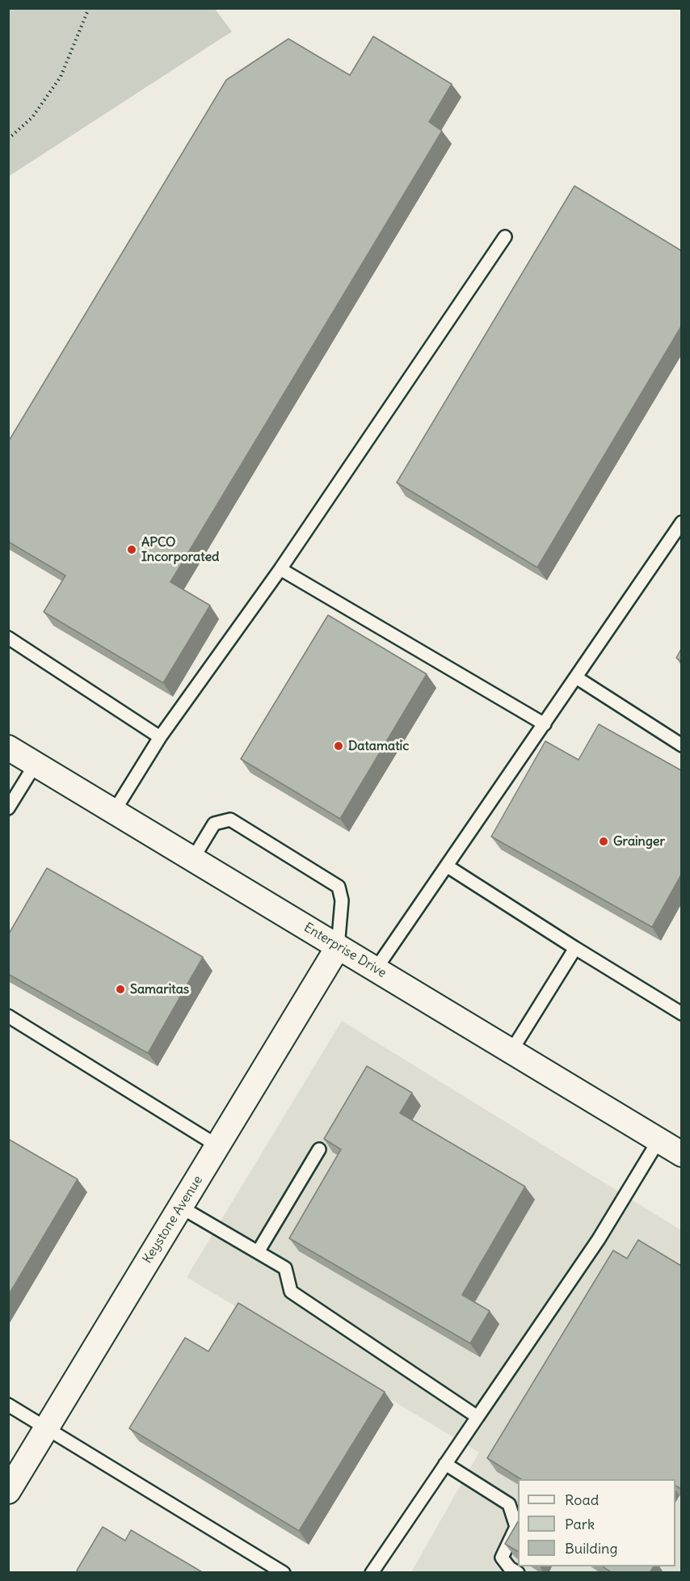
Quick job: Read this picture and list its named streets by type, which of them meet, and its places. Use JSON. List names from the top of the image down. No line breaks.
{"streets":{"street":["Enterprise Drive","Keystone Avenue"]},"crossings":[["Enterprise Drive","Keystone Avenue"]],"places":["APCO Incorporated","Datamatic","Grainger","Samaritas"],"legend":["Road","Park","Building"]}
